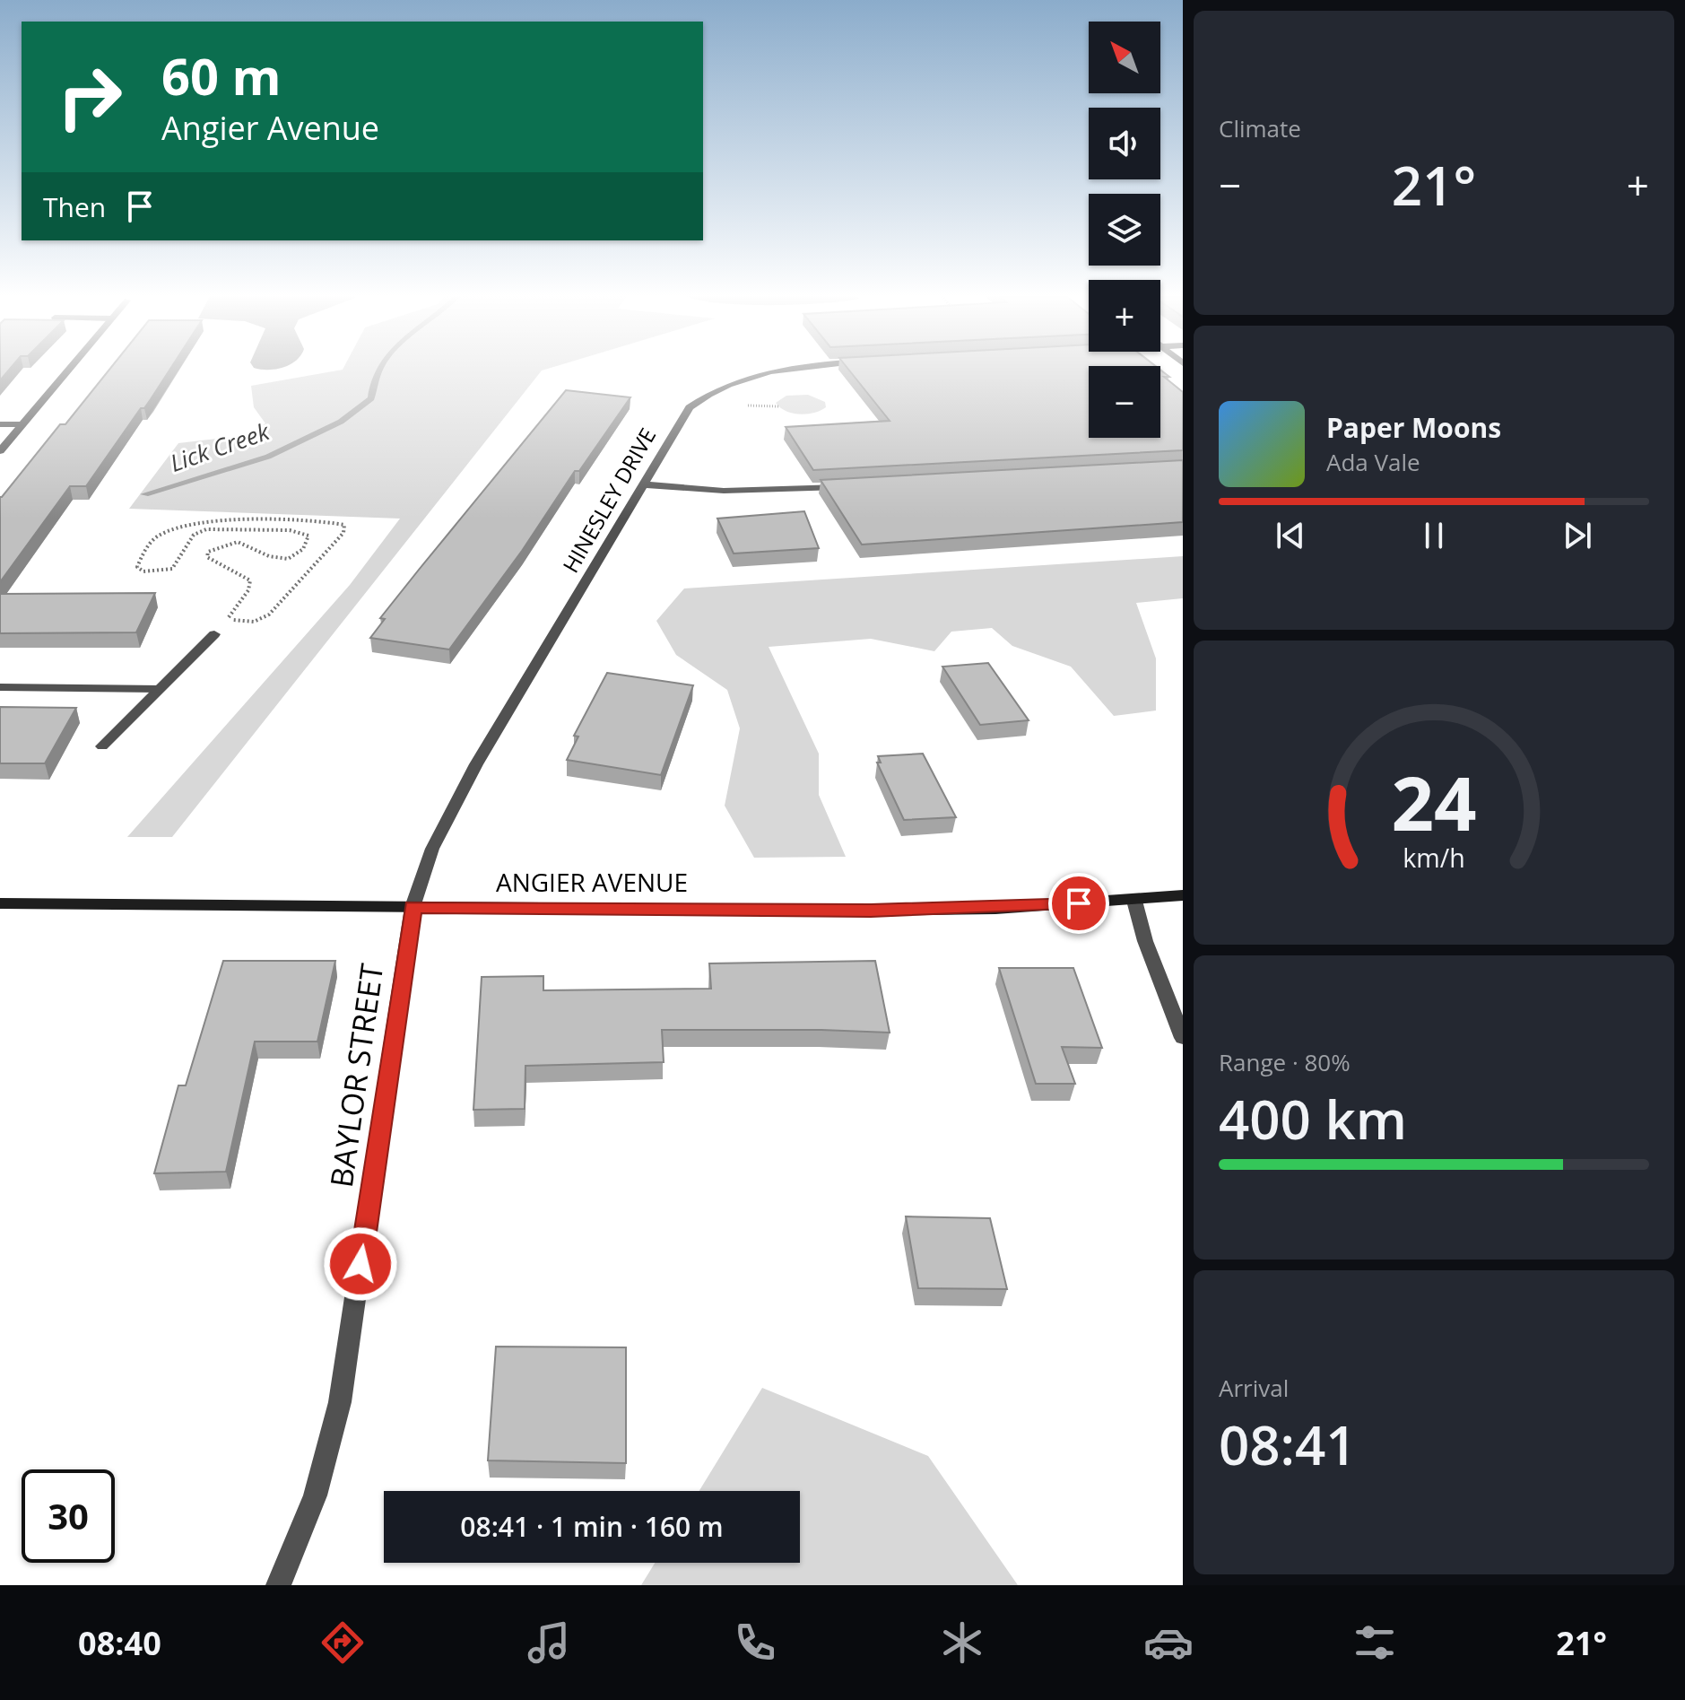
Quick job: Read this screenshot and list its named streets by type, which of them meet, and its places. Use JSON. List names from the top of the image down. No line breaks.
{"streets":{"street":["HINESLEY DRIVE","ANGIER AVENUE","BAYLOR STREET"]},"crossings":[["HINESLEY DRIVE","ANGIER AVENUE"],["HINESLEY DRIVE","BAYLOR STREET"],["ANGIER AVENUE","BAYLOR STREET"]],"water":["Lick Creek"],"north":"top left","page":{"tile":["Climate",["Range · 80%","400 km"],["Arrival","08:41"]],"map_buttons":["+","−"],"turn":["60 m","Angier Avenue"],"heat":["−","21°","+"],"then":"Then","song":["Paper Moons","Ada Vale"],"limit":"30","trip":"08:41 · 1 min · 160 m","tabs":["08:40","21°"],"gauge":["24","km/h"]}}
